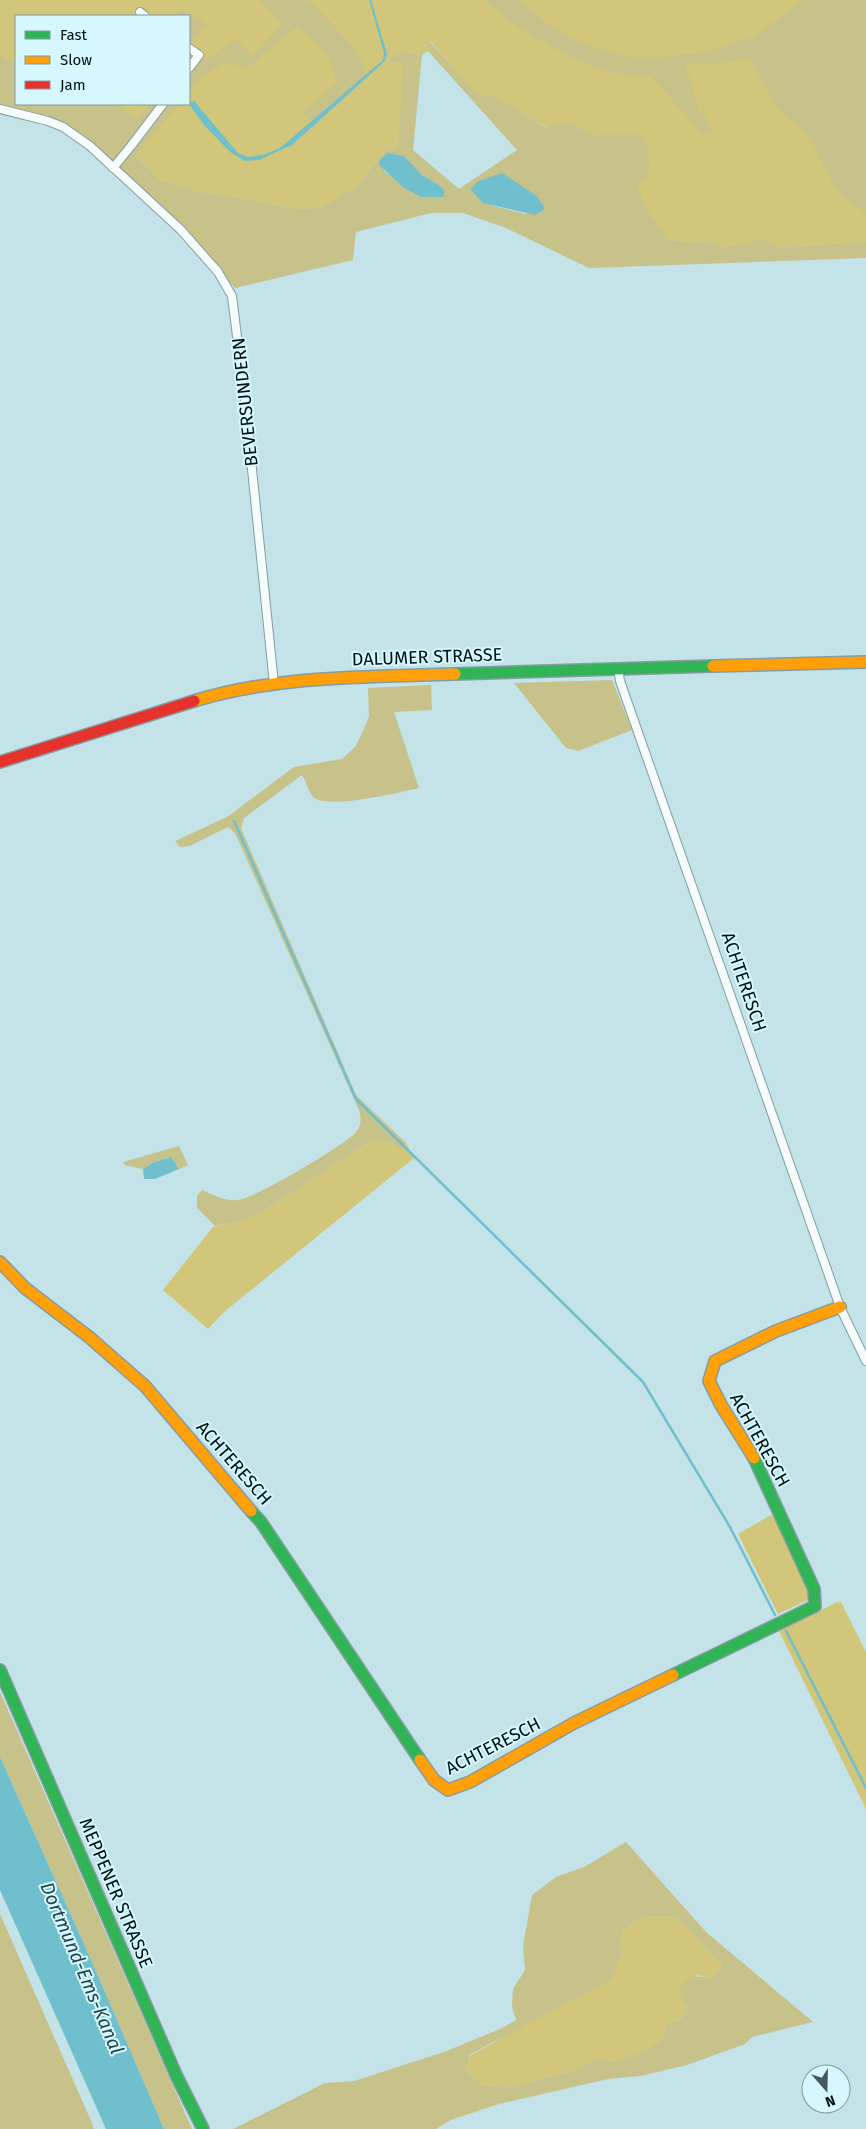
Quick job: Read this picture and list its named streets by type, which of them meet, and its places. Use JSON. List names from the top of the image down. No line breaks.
{"streets":{"street":["BEVERSUNDERN","DALUMER STRASSE","ACHTERESCH","MEPPENER STRASSE"]},"crossings":[["BEVERSUNDERN","DALUMER STRASSE"],["DALUMER STRASSE","ACHTERESCH"]],"water":["Dortmund-Ems-Kanal"],"legend":["Fast","Slow","Jam"],"north":"bottom"}
